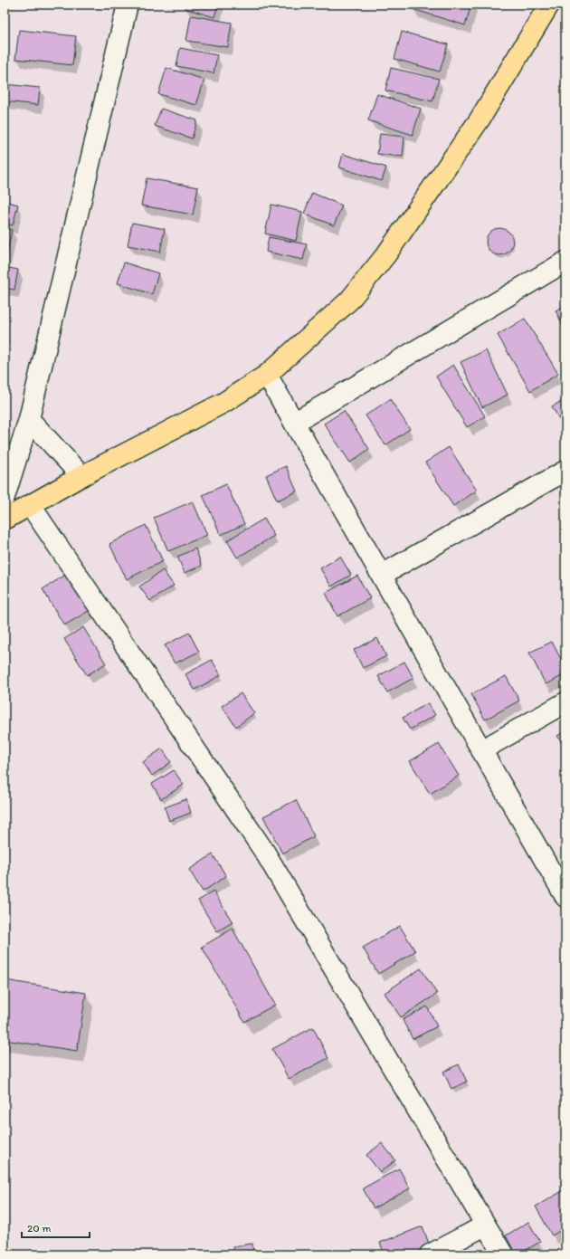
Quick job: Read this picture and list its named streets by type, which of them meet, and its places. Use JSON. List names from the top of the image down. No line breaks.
{"scale_bar":"20 m"}
